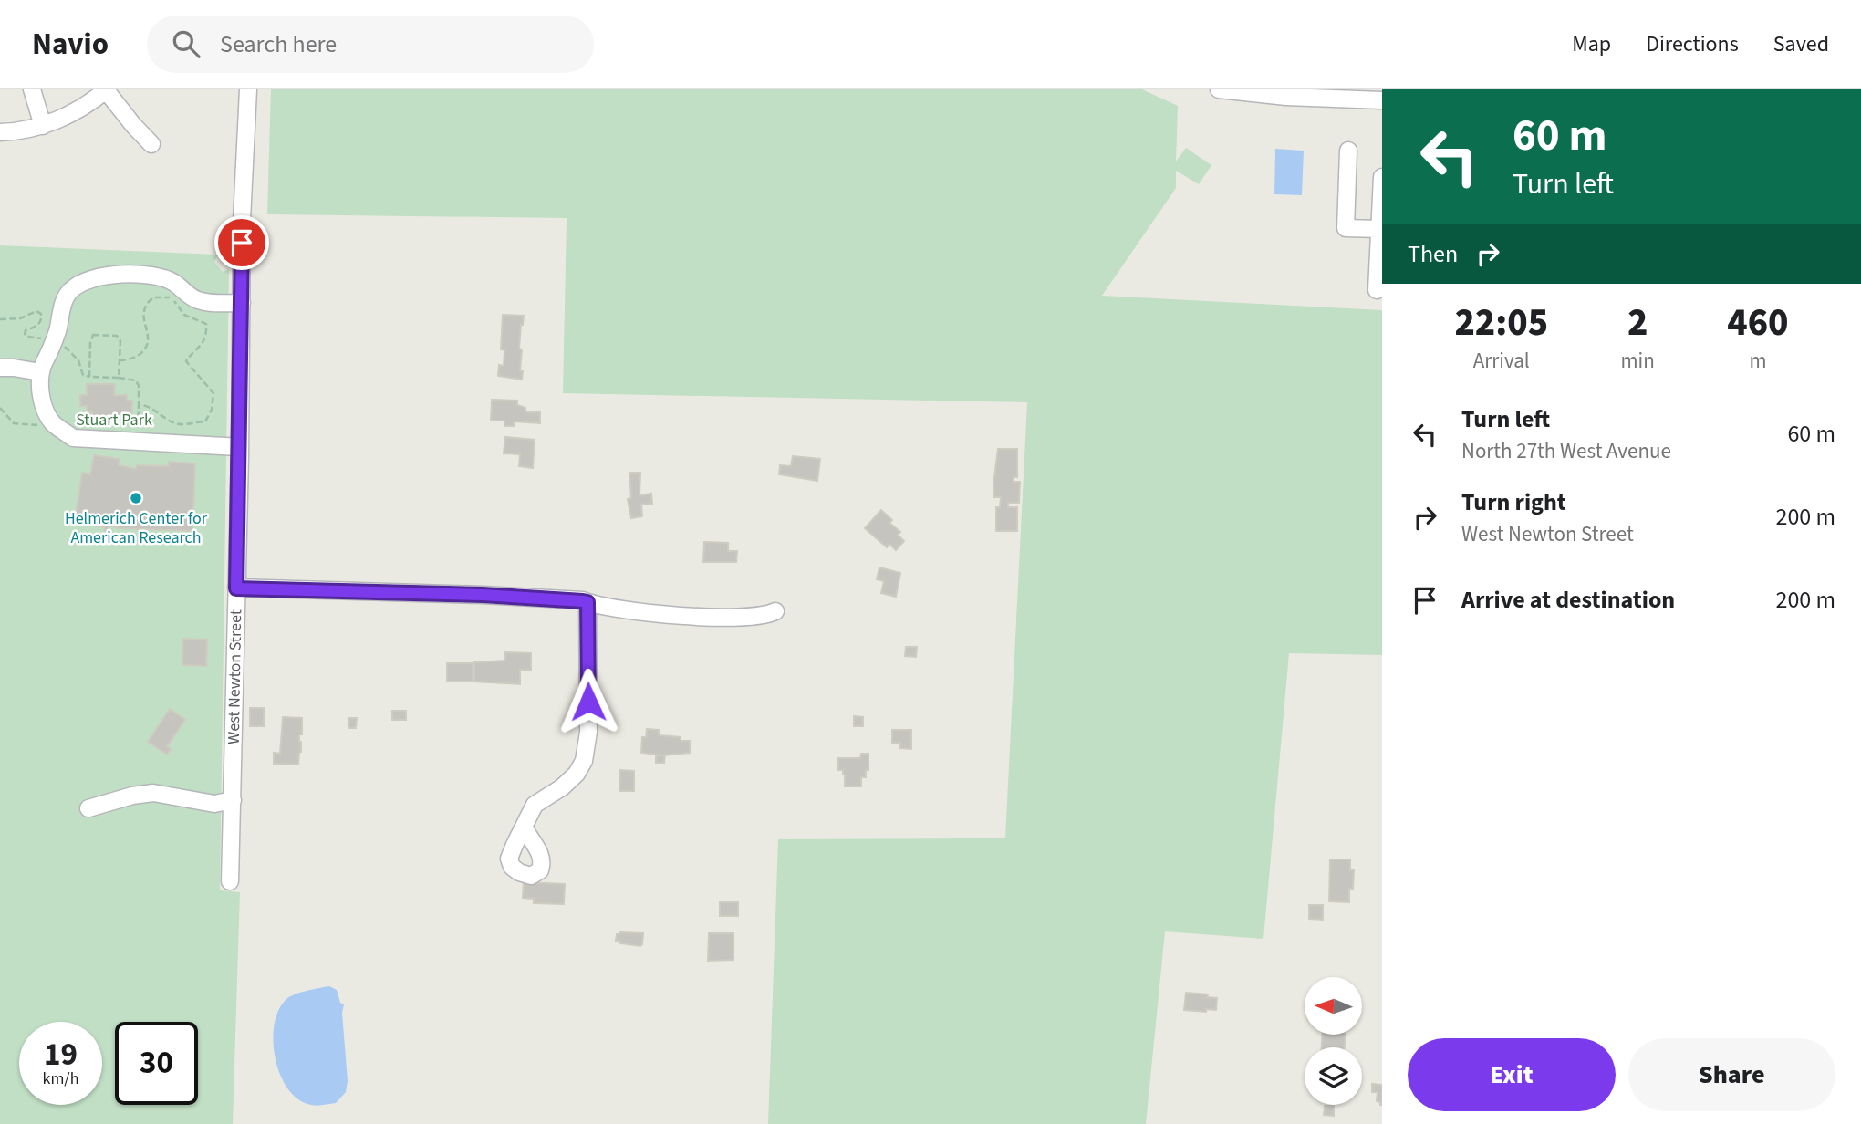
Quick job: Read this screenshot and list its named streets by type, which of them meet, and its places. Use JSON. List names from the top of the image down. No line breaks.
{"streets":{"street":["West Newton Street"]},"parks":["Stuart Park"],"places":["Helmerich Center for American Research"],"north":"left","page":{"header":"Navio","search":"Search here","nav":["Map","Directions","Saved"],"turn":["60 m","Turn left"],"then":"Then","eta":["22:05","Arrival","2","min","460","m"],"list":[{"name":"Turn left","note":"North 27th West Avenue","value":"60 m"},{"name":"Turn right","note":"West Newton Street","value":"200 m"},{"name":"Arrive at destination","value":"200 m"}],"speed":"19 km/h","limit":"30","buttons":["Exit","Share"]}}
